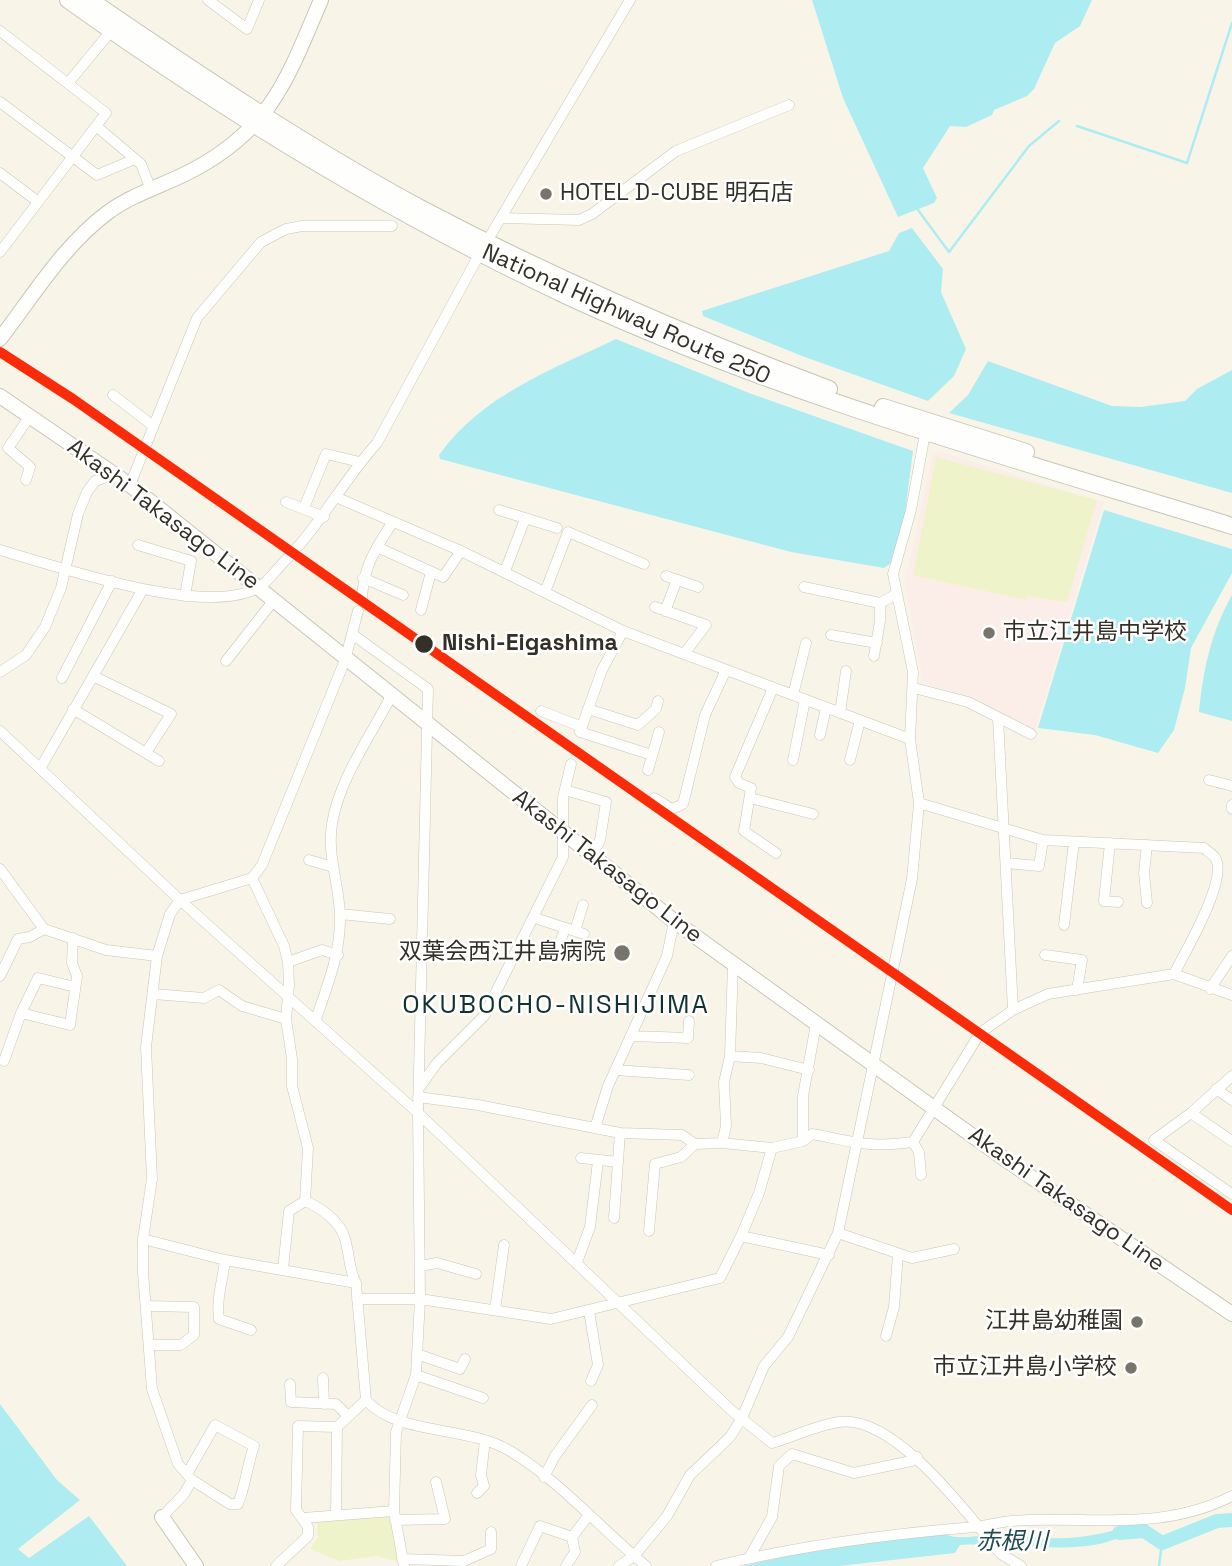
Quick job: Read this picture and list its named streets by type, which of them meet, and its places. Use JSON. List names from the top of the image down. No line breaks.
{"streets":{"highway":["National Highway Route 250"],"main road":["Akashi Takasago Line"]},"districts":["OKUBOCHO-NISHIJIMA"],"water":["赤根川"],"places":["HOTEL D-CUBE 明石店","市立江井島中学校","Nishi-Eigashima","双葉会西江井島病院","江井島幼稚園","市立江井島小学校"]}
